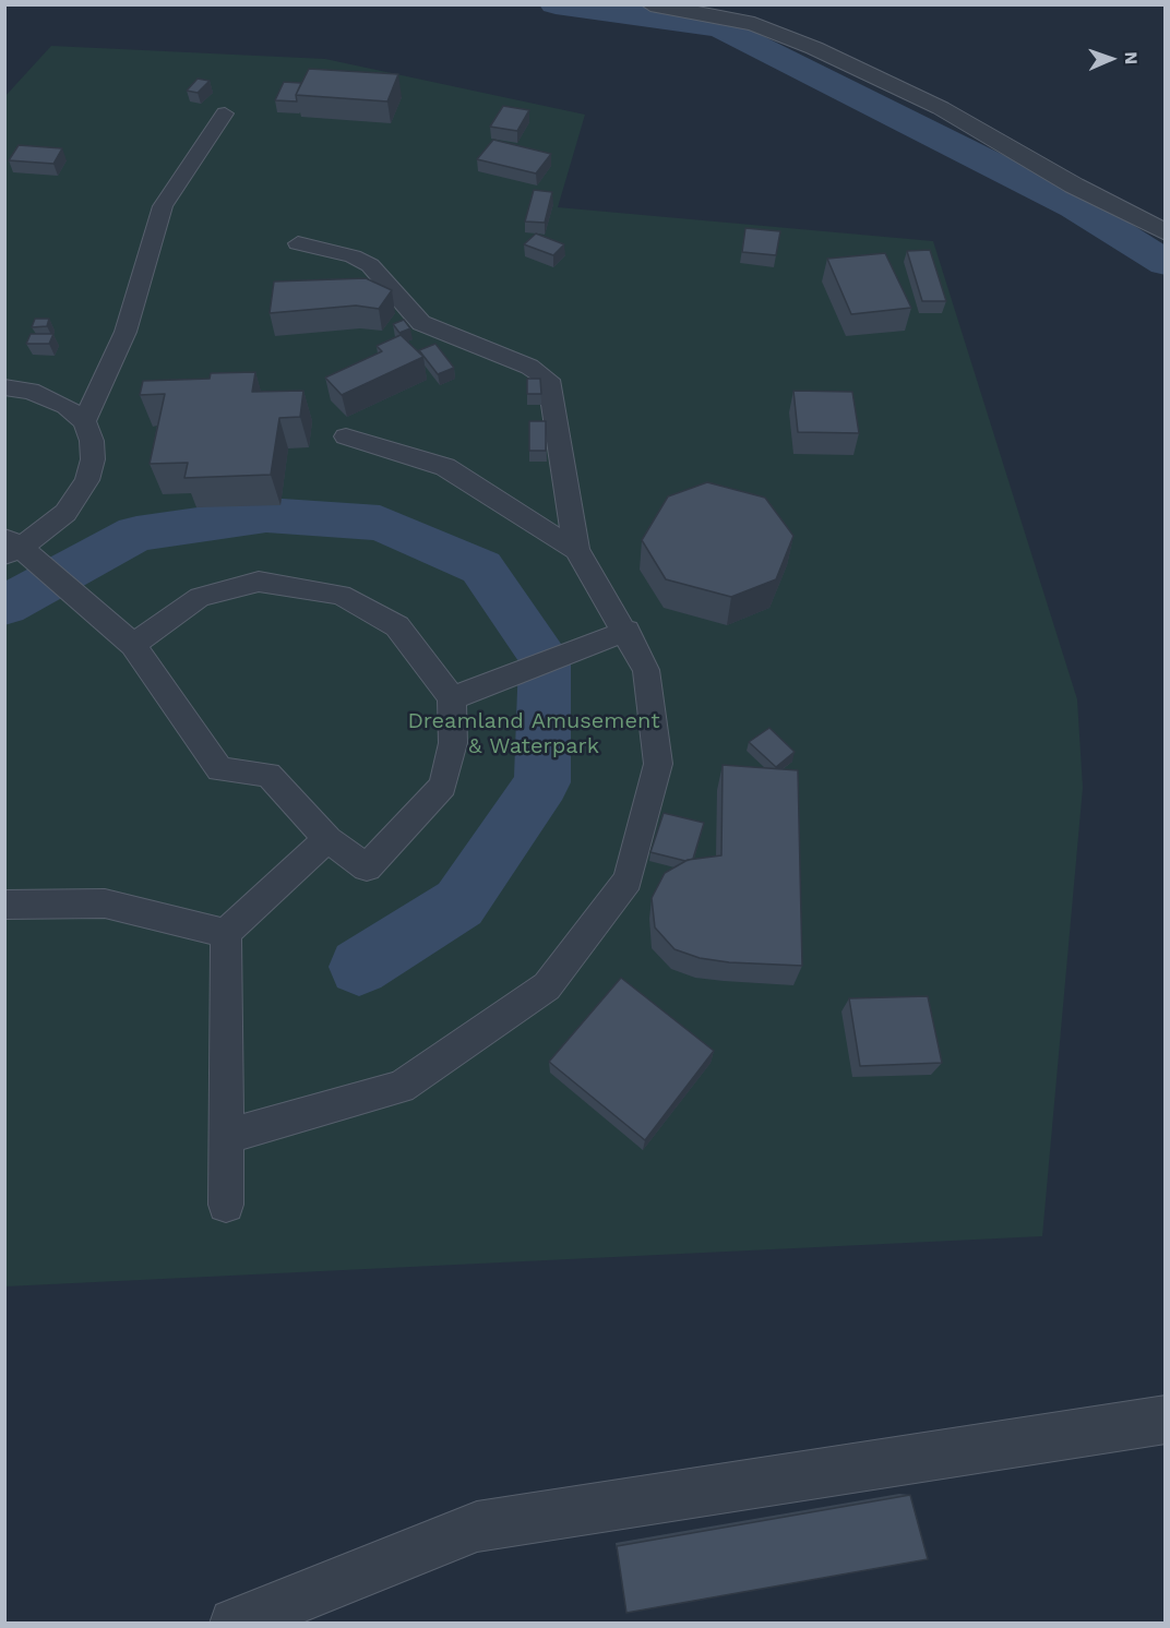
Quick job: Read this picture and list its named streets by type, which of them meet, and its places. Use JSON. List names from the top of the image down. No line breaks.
{"parks":["Dreamland Amusement & Waterpark"],"north":"right"}
